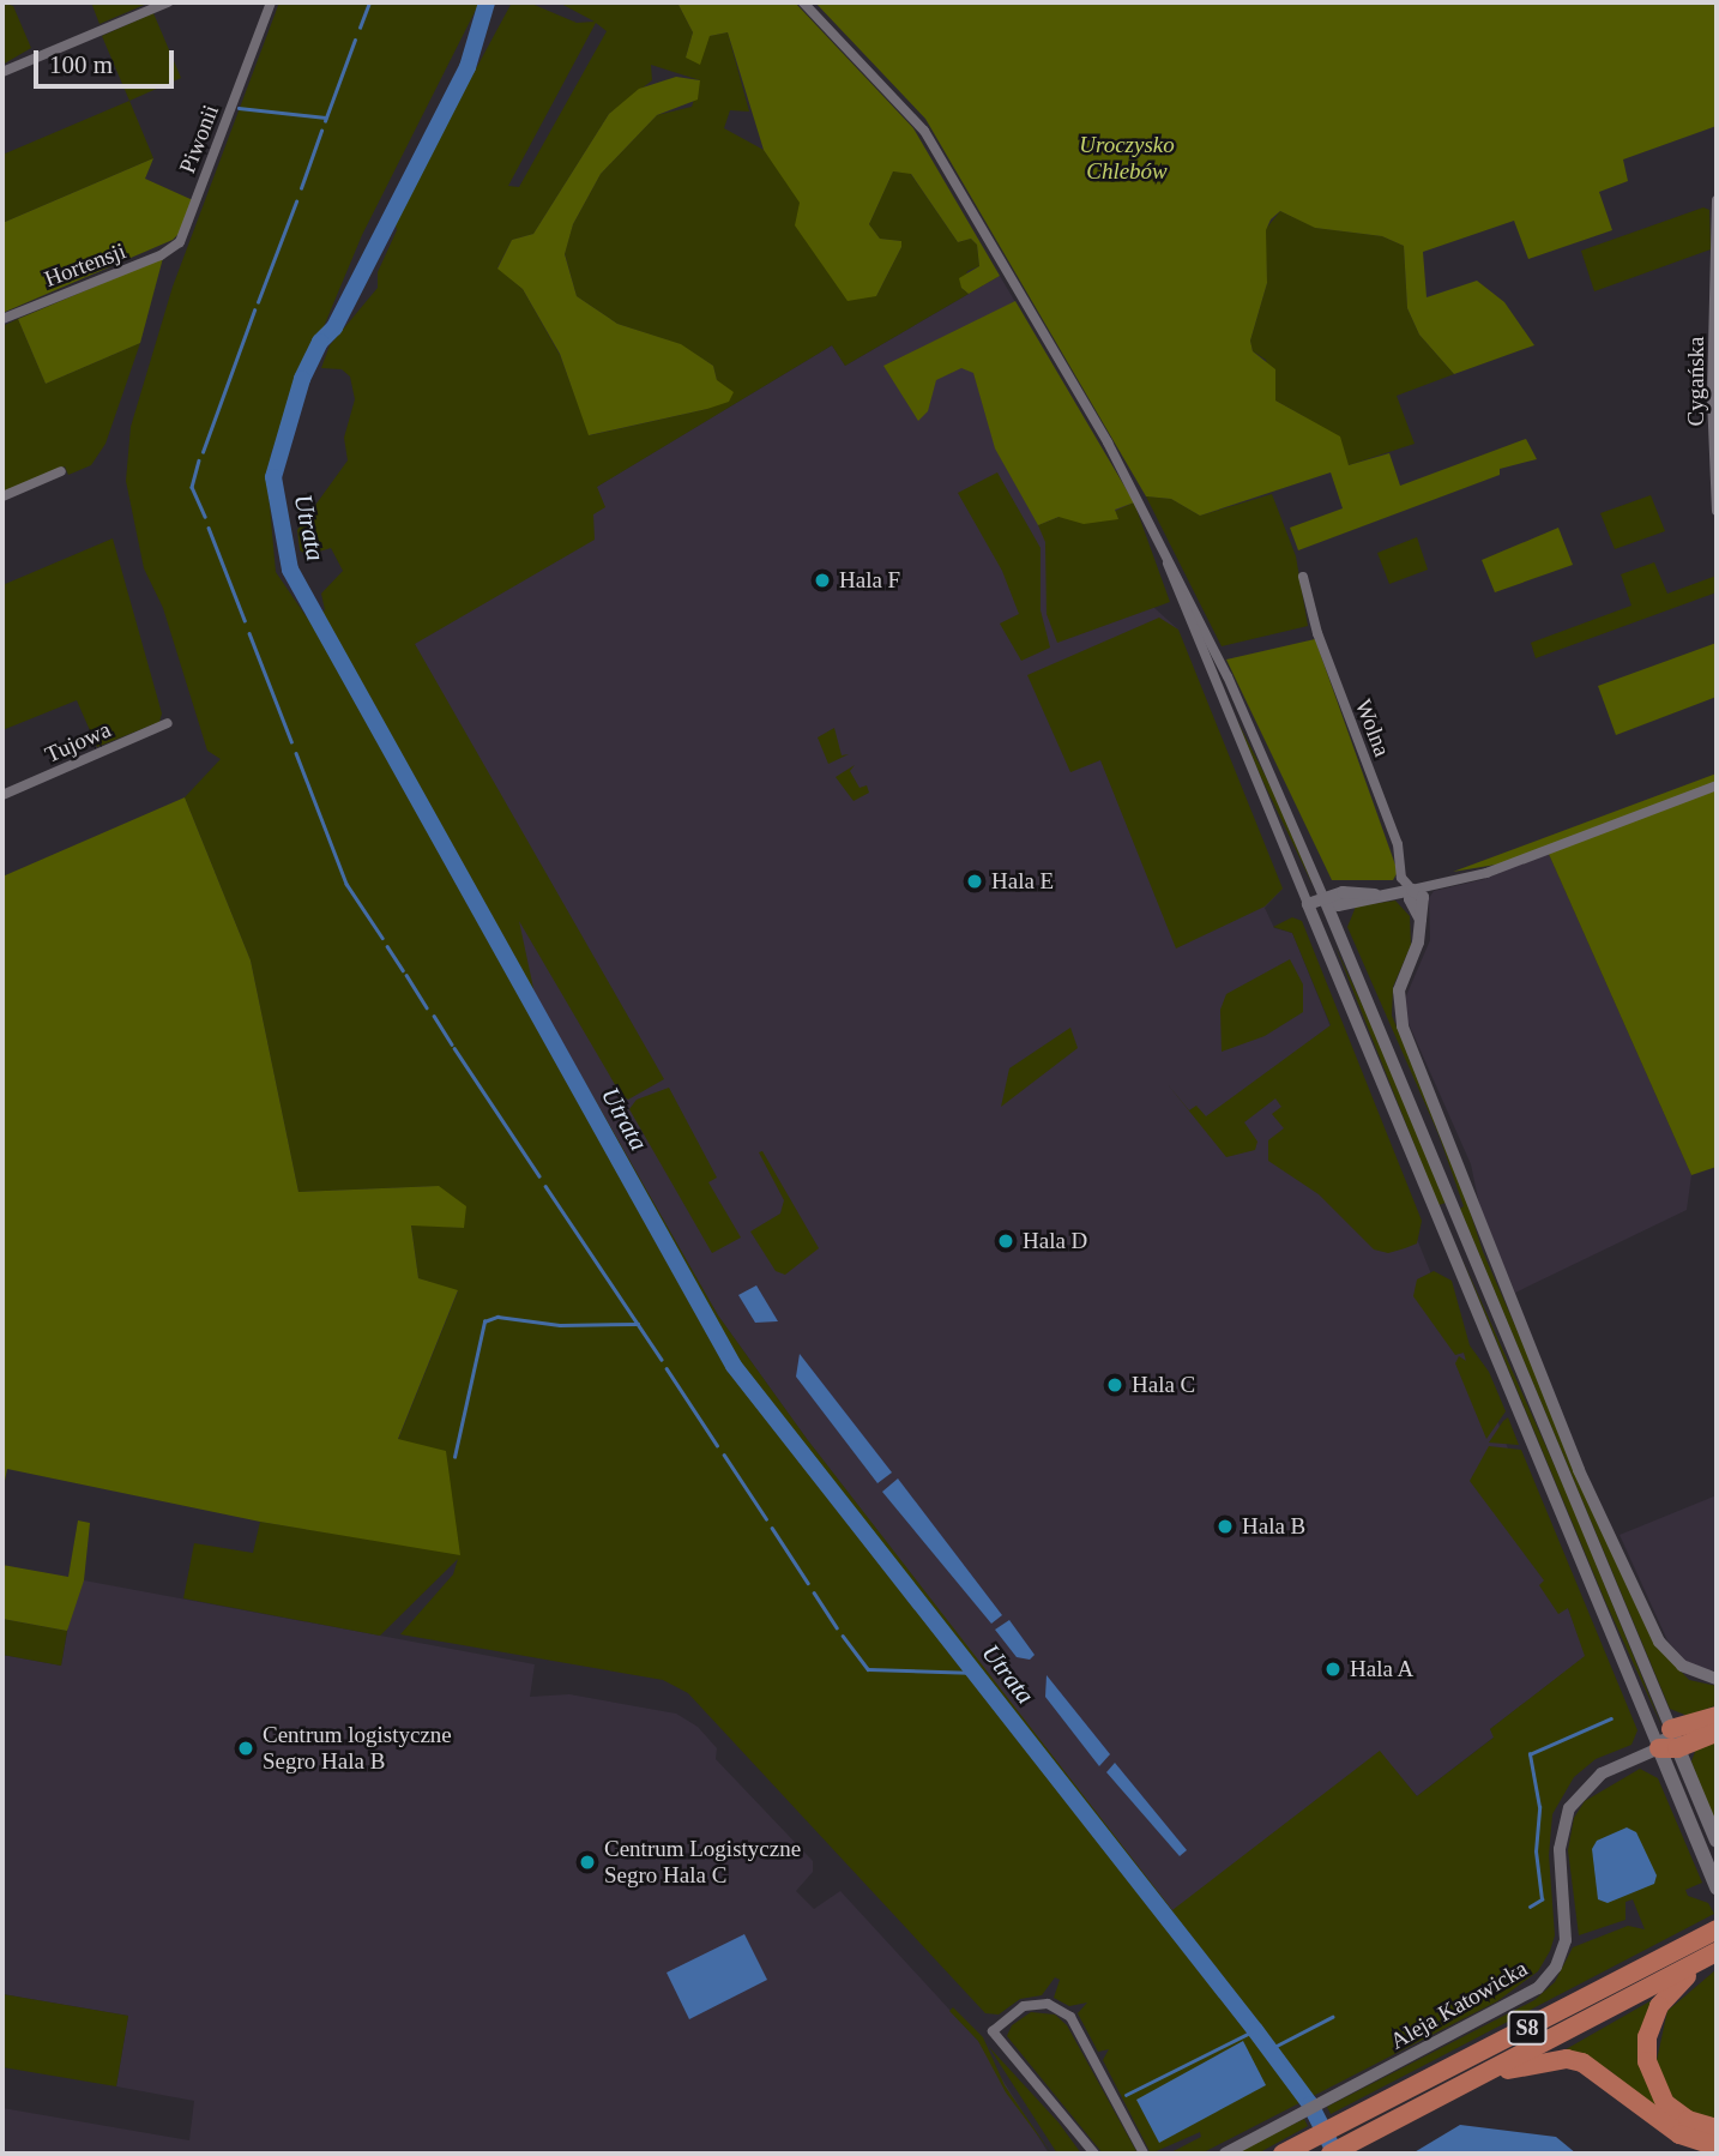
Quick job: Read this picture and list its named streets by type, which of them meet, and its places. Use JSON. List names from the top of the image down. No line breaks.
{"streets":{"highway":["S8"],"street":["Piwonii","Hortensji","Cygańska","Wolna","Tujowa","Aleja Katowicka"]},"crossings":[["Piwonii","Hortensji"]],"water":["Utrata"],"parks":["Uroczysko Chlebów"],"places":["Hala F","Hala E","Hala D","Hala C","Hala B","Hala A","Centrum logistyczne Segro Hala B","Centrum Logistyczne Segro Hala C"],"scale_bar":"100 m"}
